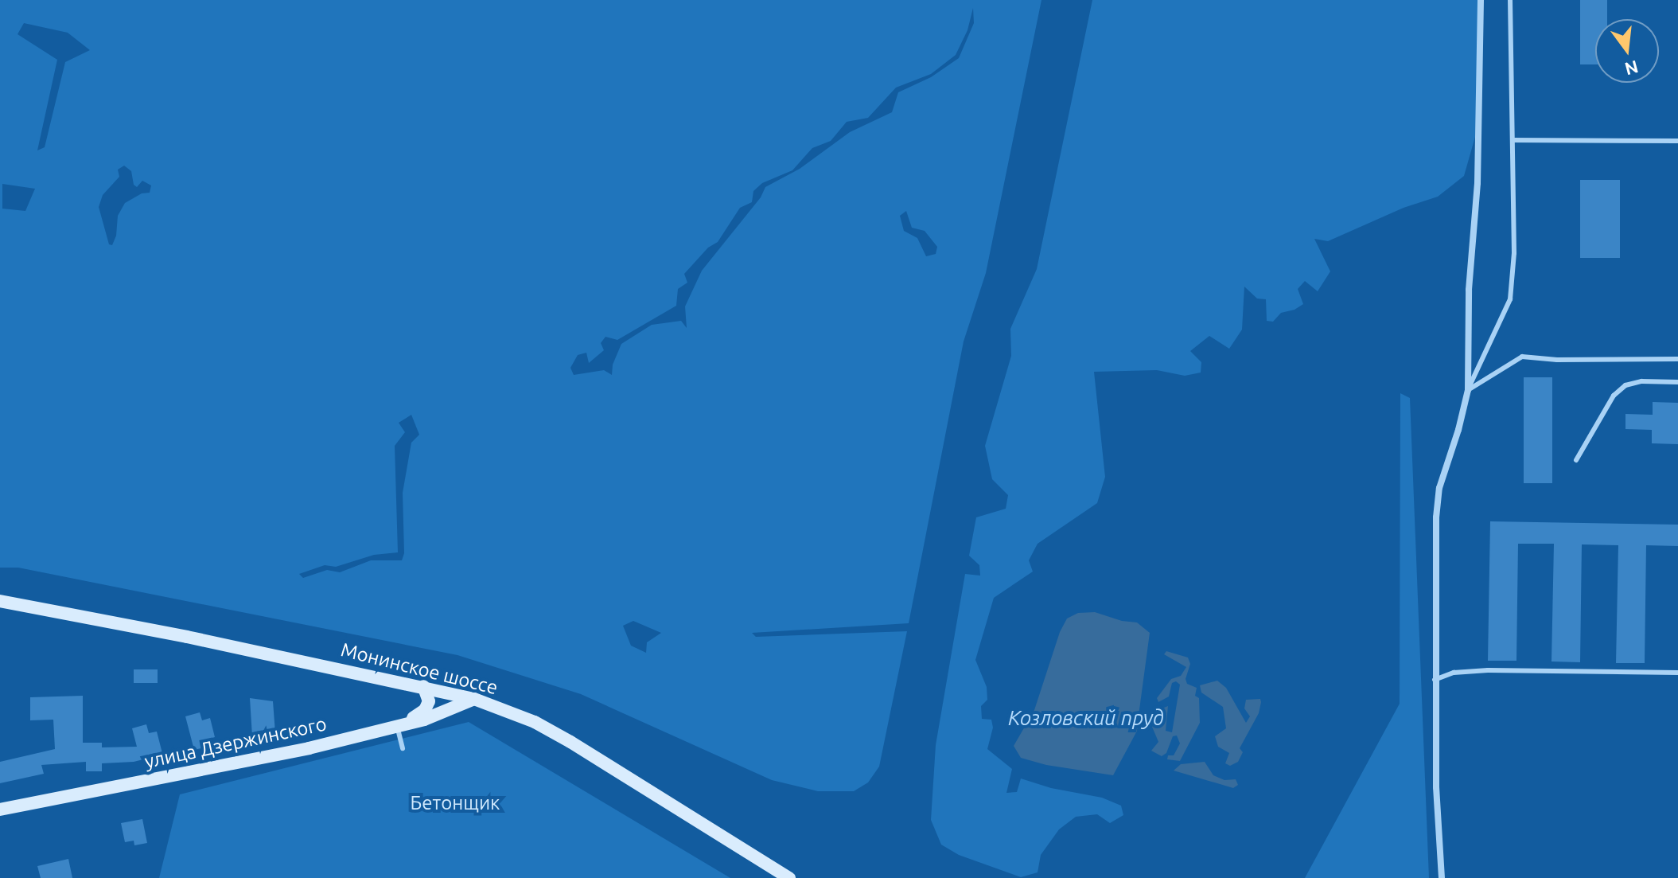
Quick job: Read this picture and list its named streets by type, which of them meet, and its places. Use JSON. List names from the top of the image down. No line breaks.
{"streets":{"main road":["Монинское шоссе","улица Дзержинского"]},"crossings":[["Монинское шоссе","улица Дзержинского"]],"water":["Козловский пруд"],"parks":["Бетонщик"],"north":"bottom"}
